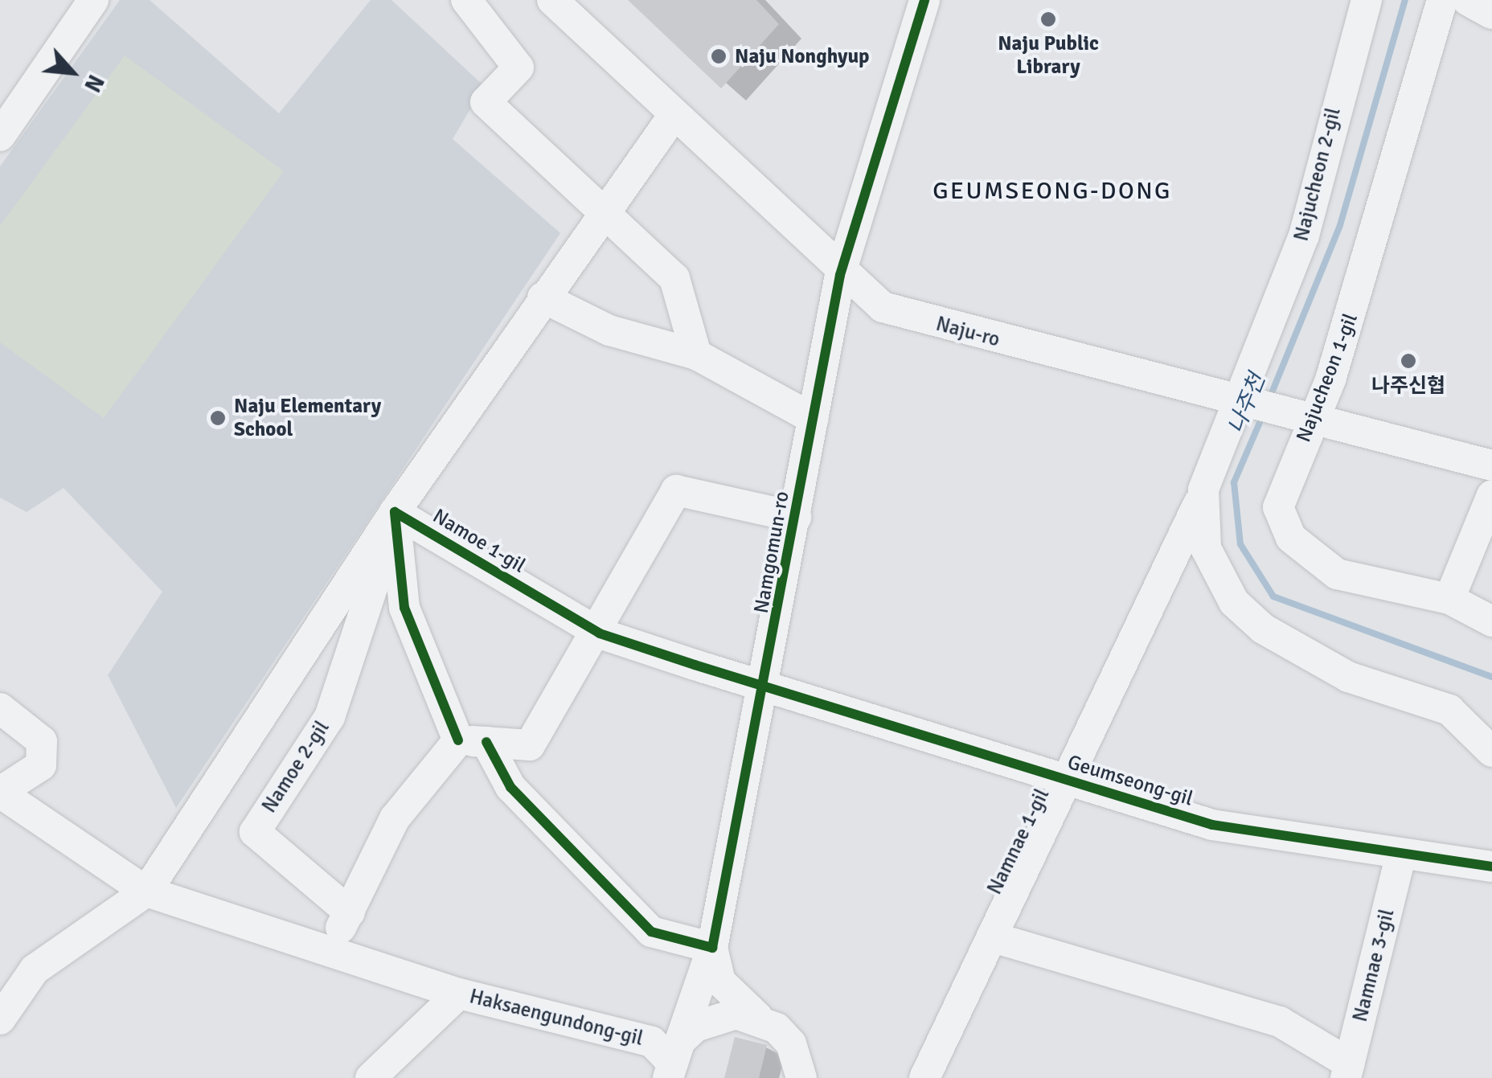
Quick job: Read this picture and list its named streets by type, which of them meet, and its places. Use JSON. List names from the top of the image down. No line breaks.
{"streets":{"street":["Najucheon 2-gil","Naju-ro","Najucheon 1-gil","Namoe 1-gil","Namgomun-ro","Namoe 2-gil","Geumseong-gil","Namnae 1-gil","Namnae 3-gil","Haksaengundong-gil"]},"crossings":[["Najucheon 2-gil","Naju-ro"],["Najucheon 2-gil","Namnae 1-gil"],["Naju-ro","Najucheon 1-gil"],["Naju-ro","Namgomun-ro"],["Namoe 1-gil","Namgomun-ro"],["Namoe 1-gil","Namoe 2-gil"],["Namoe 1-gil","Geumseong-gil"],["Namgomun-ro","Geumseong-gil"],["Namgomun-ro","Haksaengundong-gil"],["Geumseong-gil","Namnae 1-gil"],["Geumseong-gil","Namnae 3-gil"]],"districts":["GEUMSEONG-DONG"],"water":["나주천"],"places":["Naju Public Library","Naju Nonghyup","나주신협","Naju Elementary School"],"north":"bottom right"}
